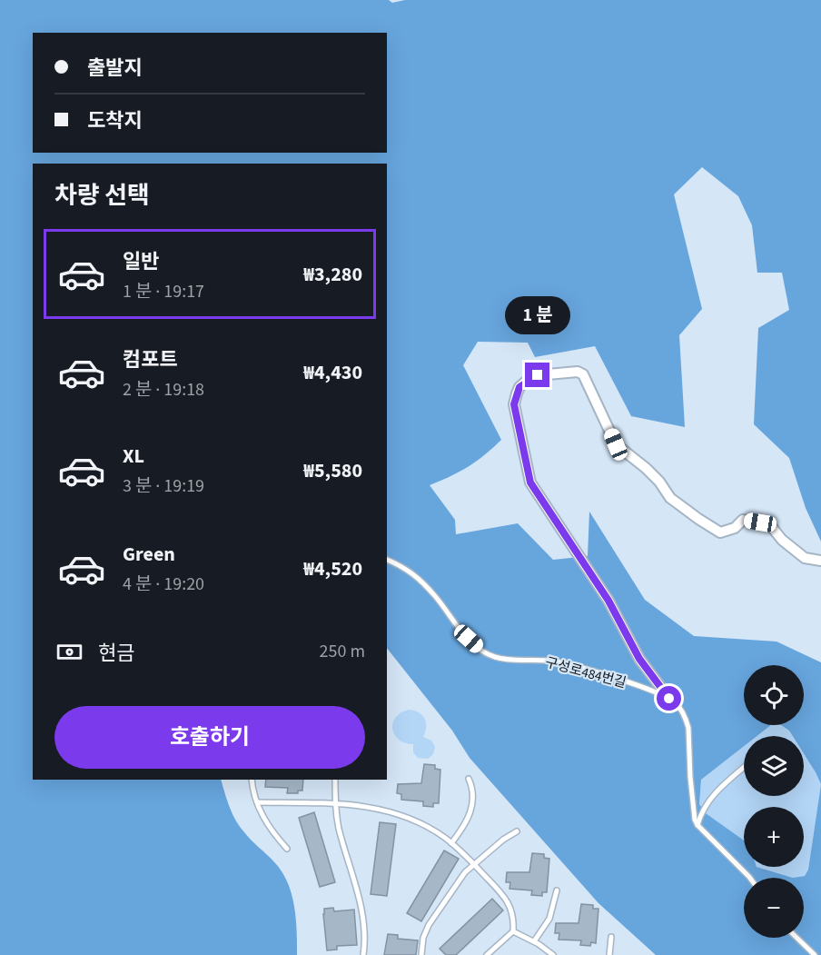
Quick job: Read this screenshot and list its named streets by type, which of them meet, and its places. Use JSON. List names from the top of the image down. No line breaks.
{"streets":{"lane":["구성로484번길"]},"page":{"banner":["출발지","도착지"],"heading":"차량 선택","list":[{"name":"일반","note":"1 분 · 19:17","value":"₩3,280"},{"name":"컴포트","note":"2 분 · 19:18","value":"₩4,430"},{"name":"XL","note":"3 분 · 19:19","value":"₩5,580"},{"name":"Green","note":"4 분 · 19:20","value":"₩4,520"}],"bubble":"1 분","pay":["현금","250 m"],"map_buttons":["+","−"],"buttons":"호출하기"}}
